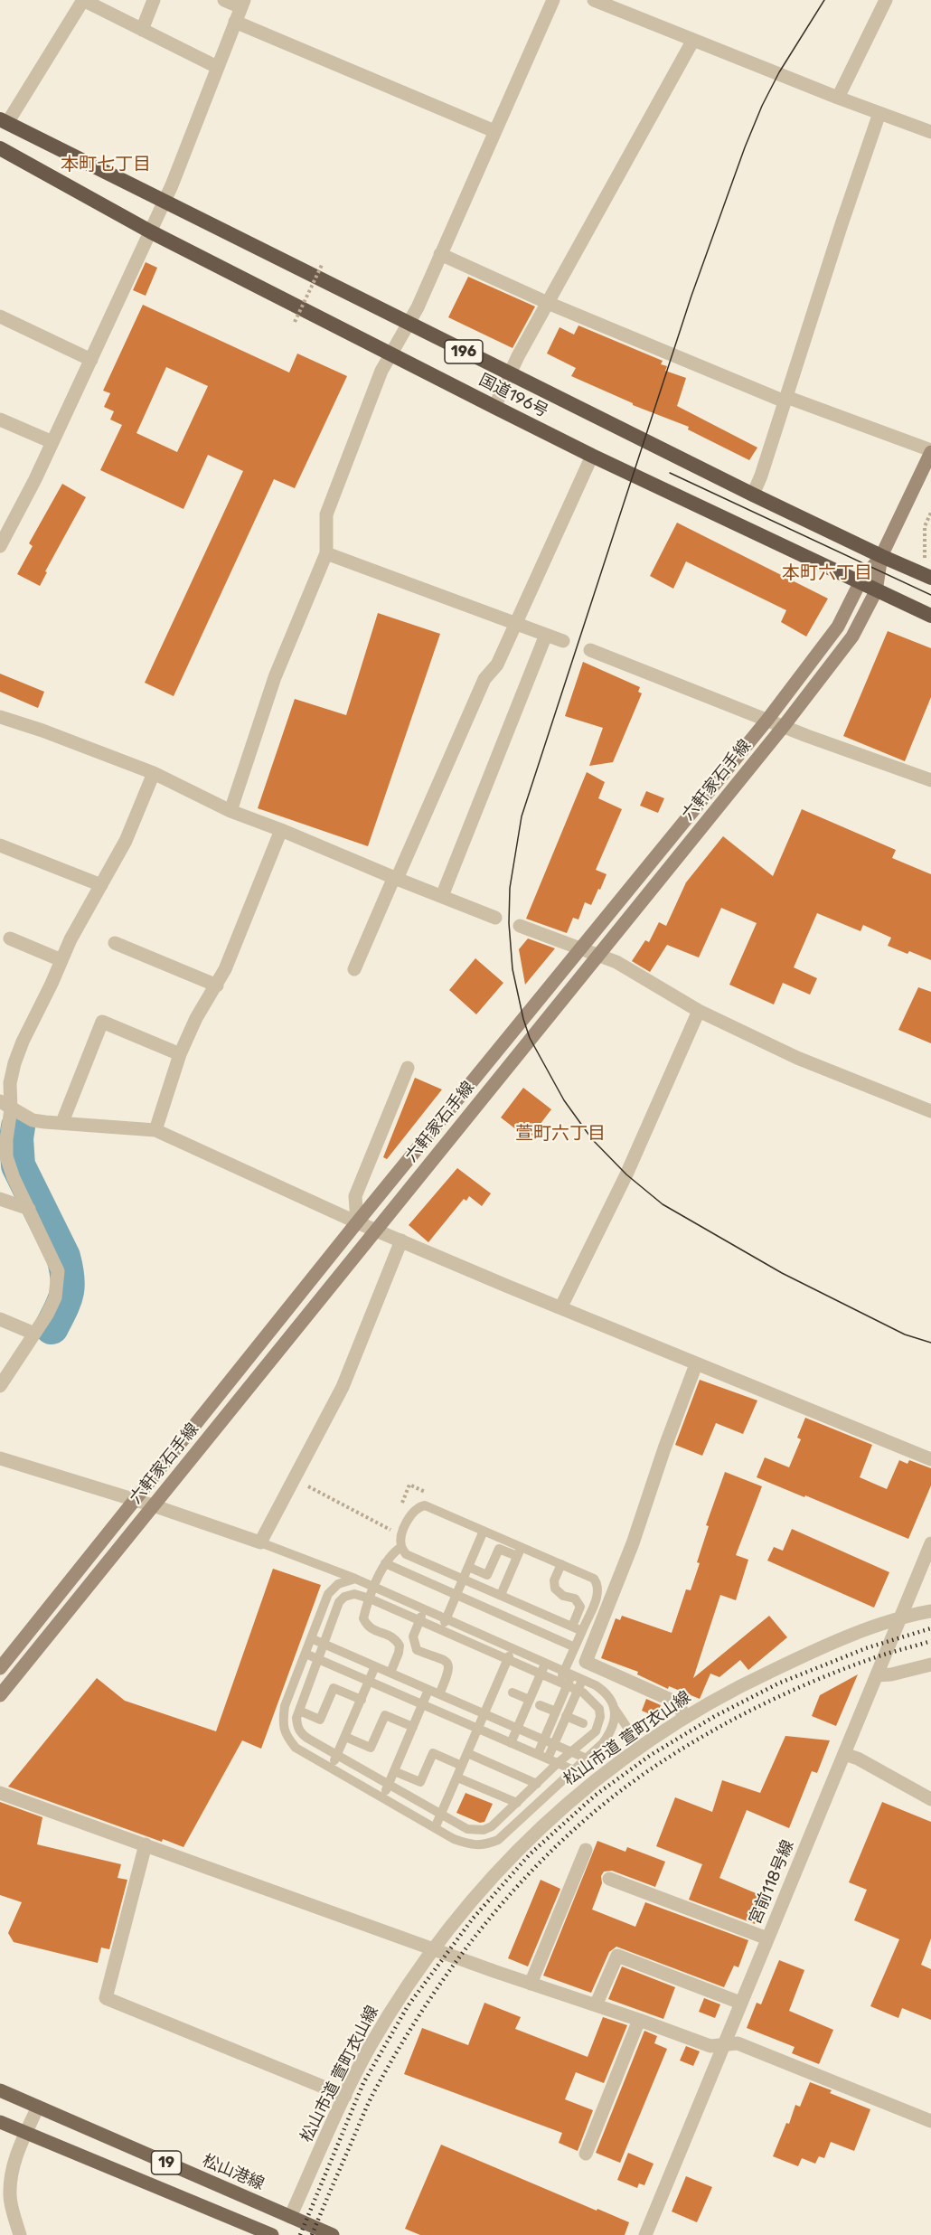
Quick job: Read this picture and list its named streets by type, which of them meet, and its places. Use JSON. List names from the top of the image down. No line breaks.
{"streets":{"highway":["196","国道196号"],"main road":["六軒家石手線","19","松山港線"],"street":["松山市道 萱町衣山線","宮前118号線"]},"crossings":[["国道196号","六軒家石手線"],["松山市道 萱町衣山線","宮前118号線"],["松山市道 萱町衣山線","松山港線"]],"districts":["本町七丁目","本町六丁目","萱町六丁目"]}
